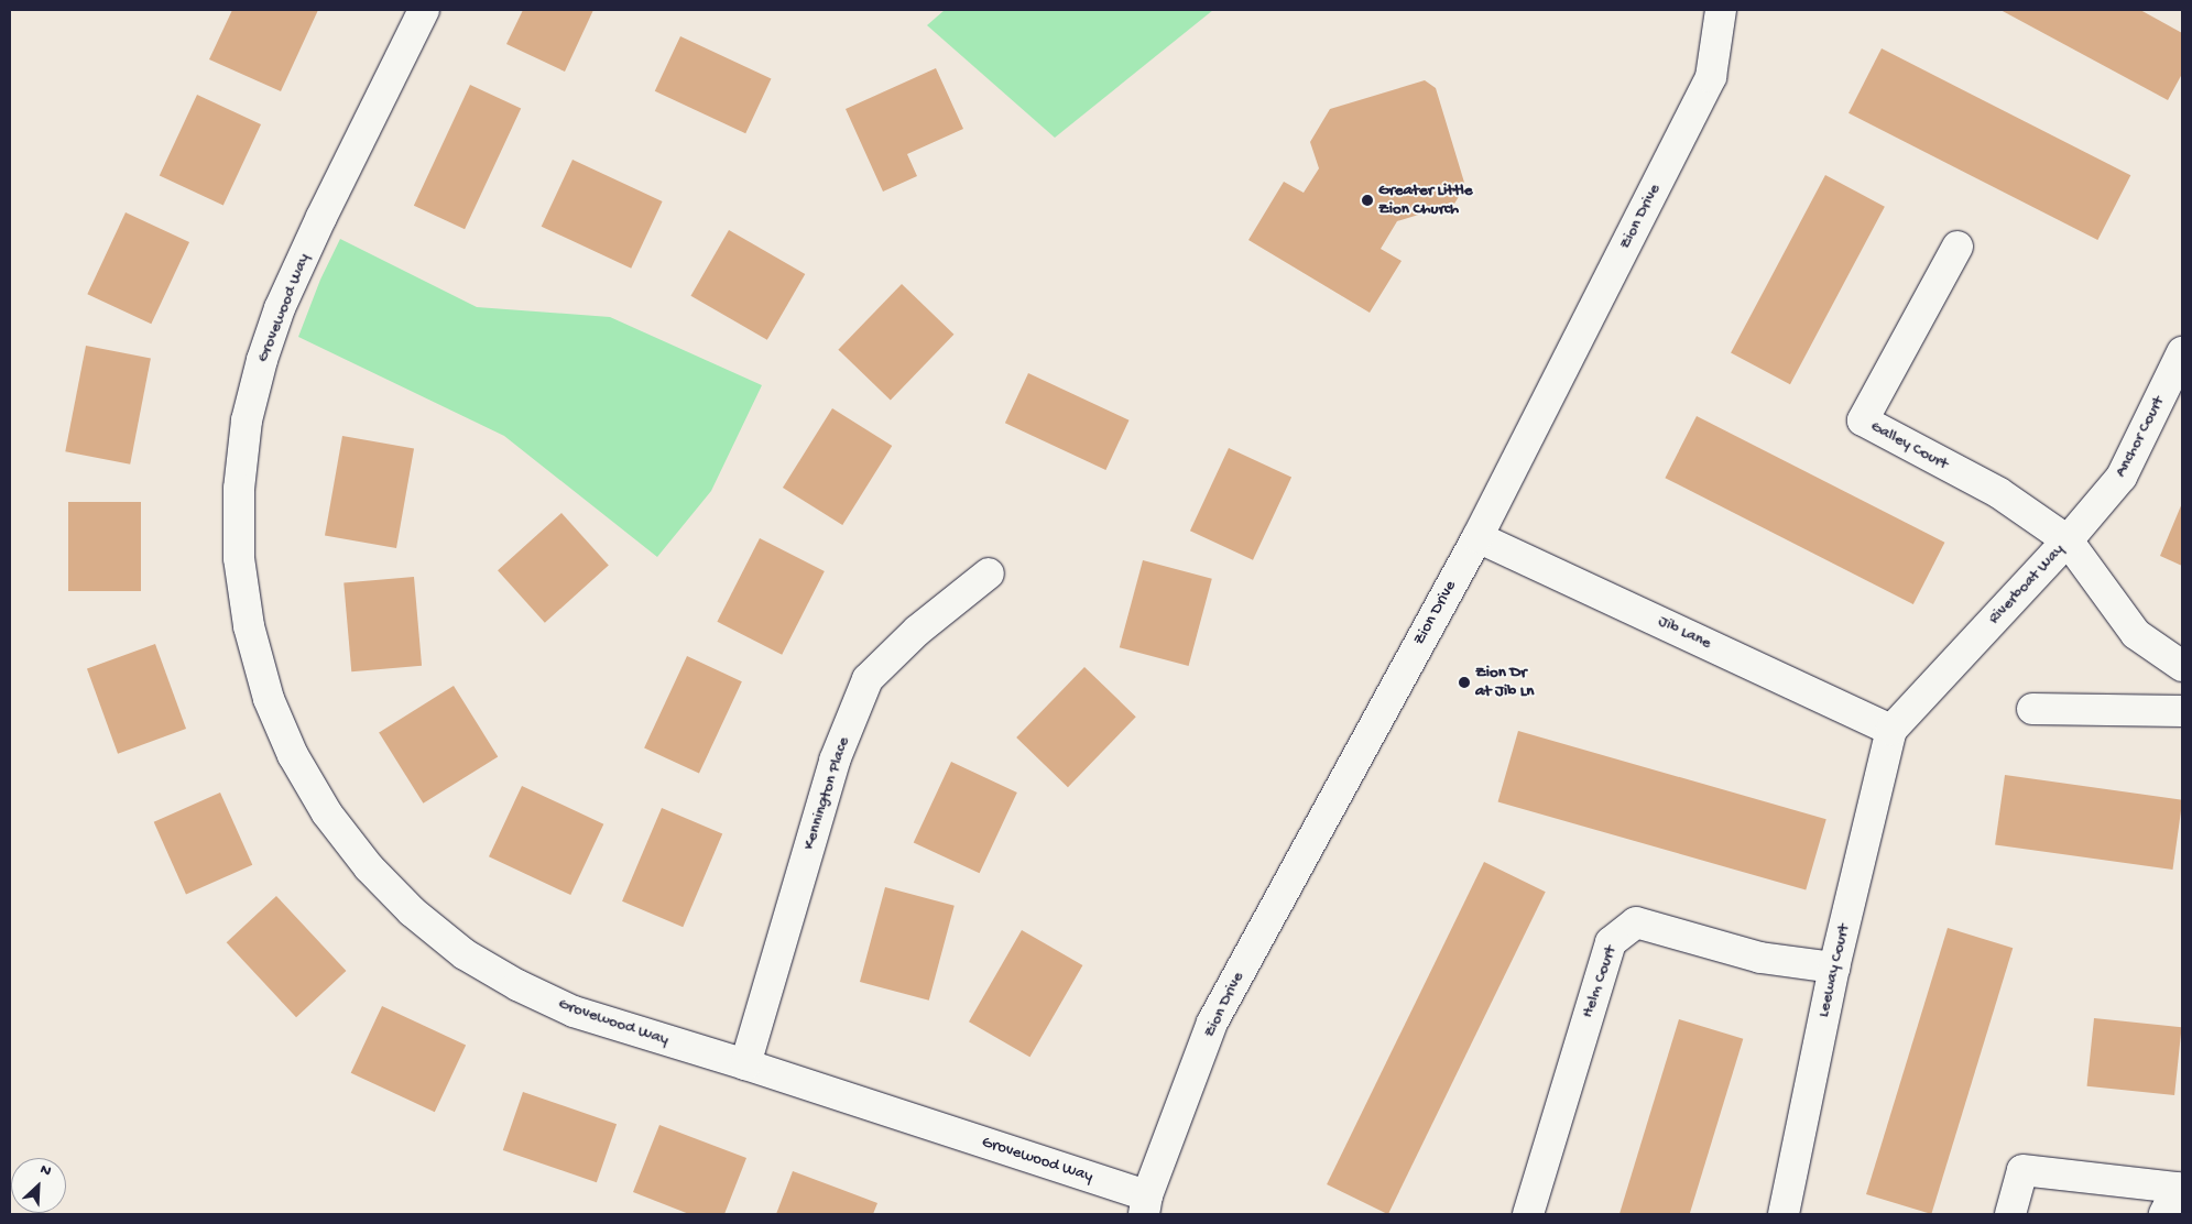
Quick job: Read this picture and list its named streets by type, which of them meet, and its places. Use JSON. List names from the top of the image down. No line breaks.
{"streets":{"street":["Zion Drive","Grovewood Way","Anchor Court","Galley Court","Riverboat Way","Jib Lane","Kennington Place","Leeway Court","Helm Court"]},"crossings":[["Zion Drive","Grovewood Way"],["Zion Drive","Jib Lane"],["Grovewood Way","Kennington Place"],["Anchor Court","Galley Court"],["Anchor Court","Riverboat Way"],["Galley Court","Riverboat Way"],["Riverboat Way","Jib Lane"],["Riverboat Way","Leeway Court"],["Jib Lane","Leeway Court"],["Leeway Court","Helm Court"]],"places":["Greater Little Zion Church","Zion Dr at Jib Ln"],"north":"top right"}
